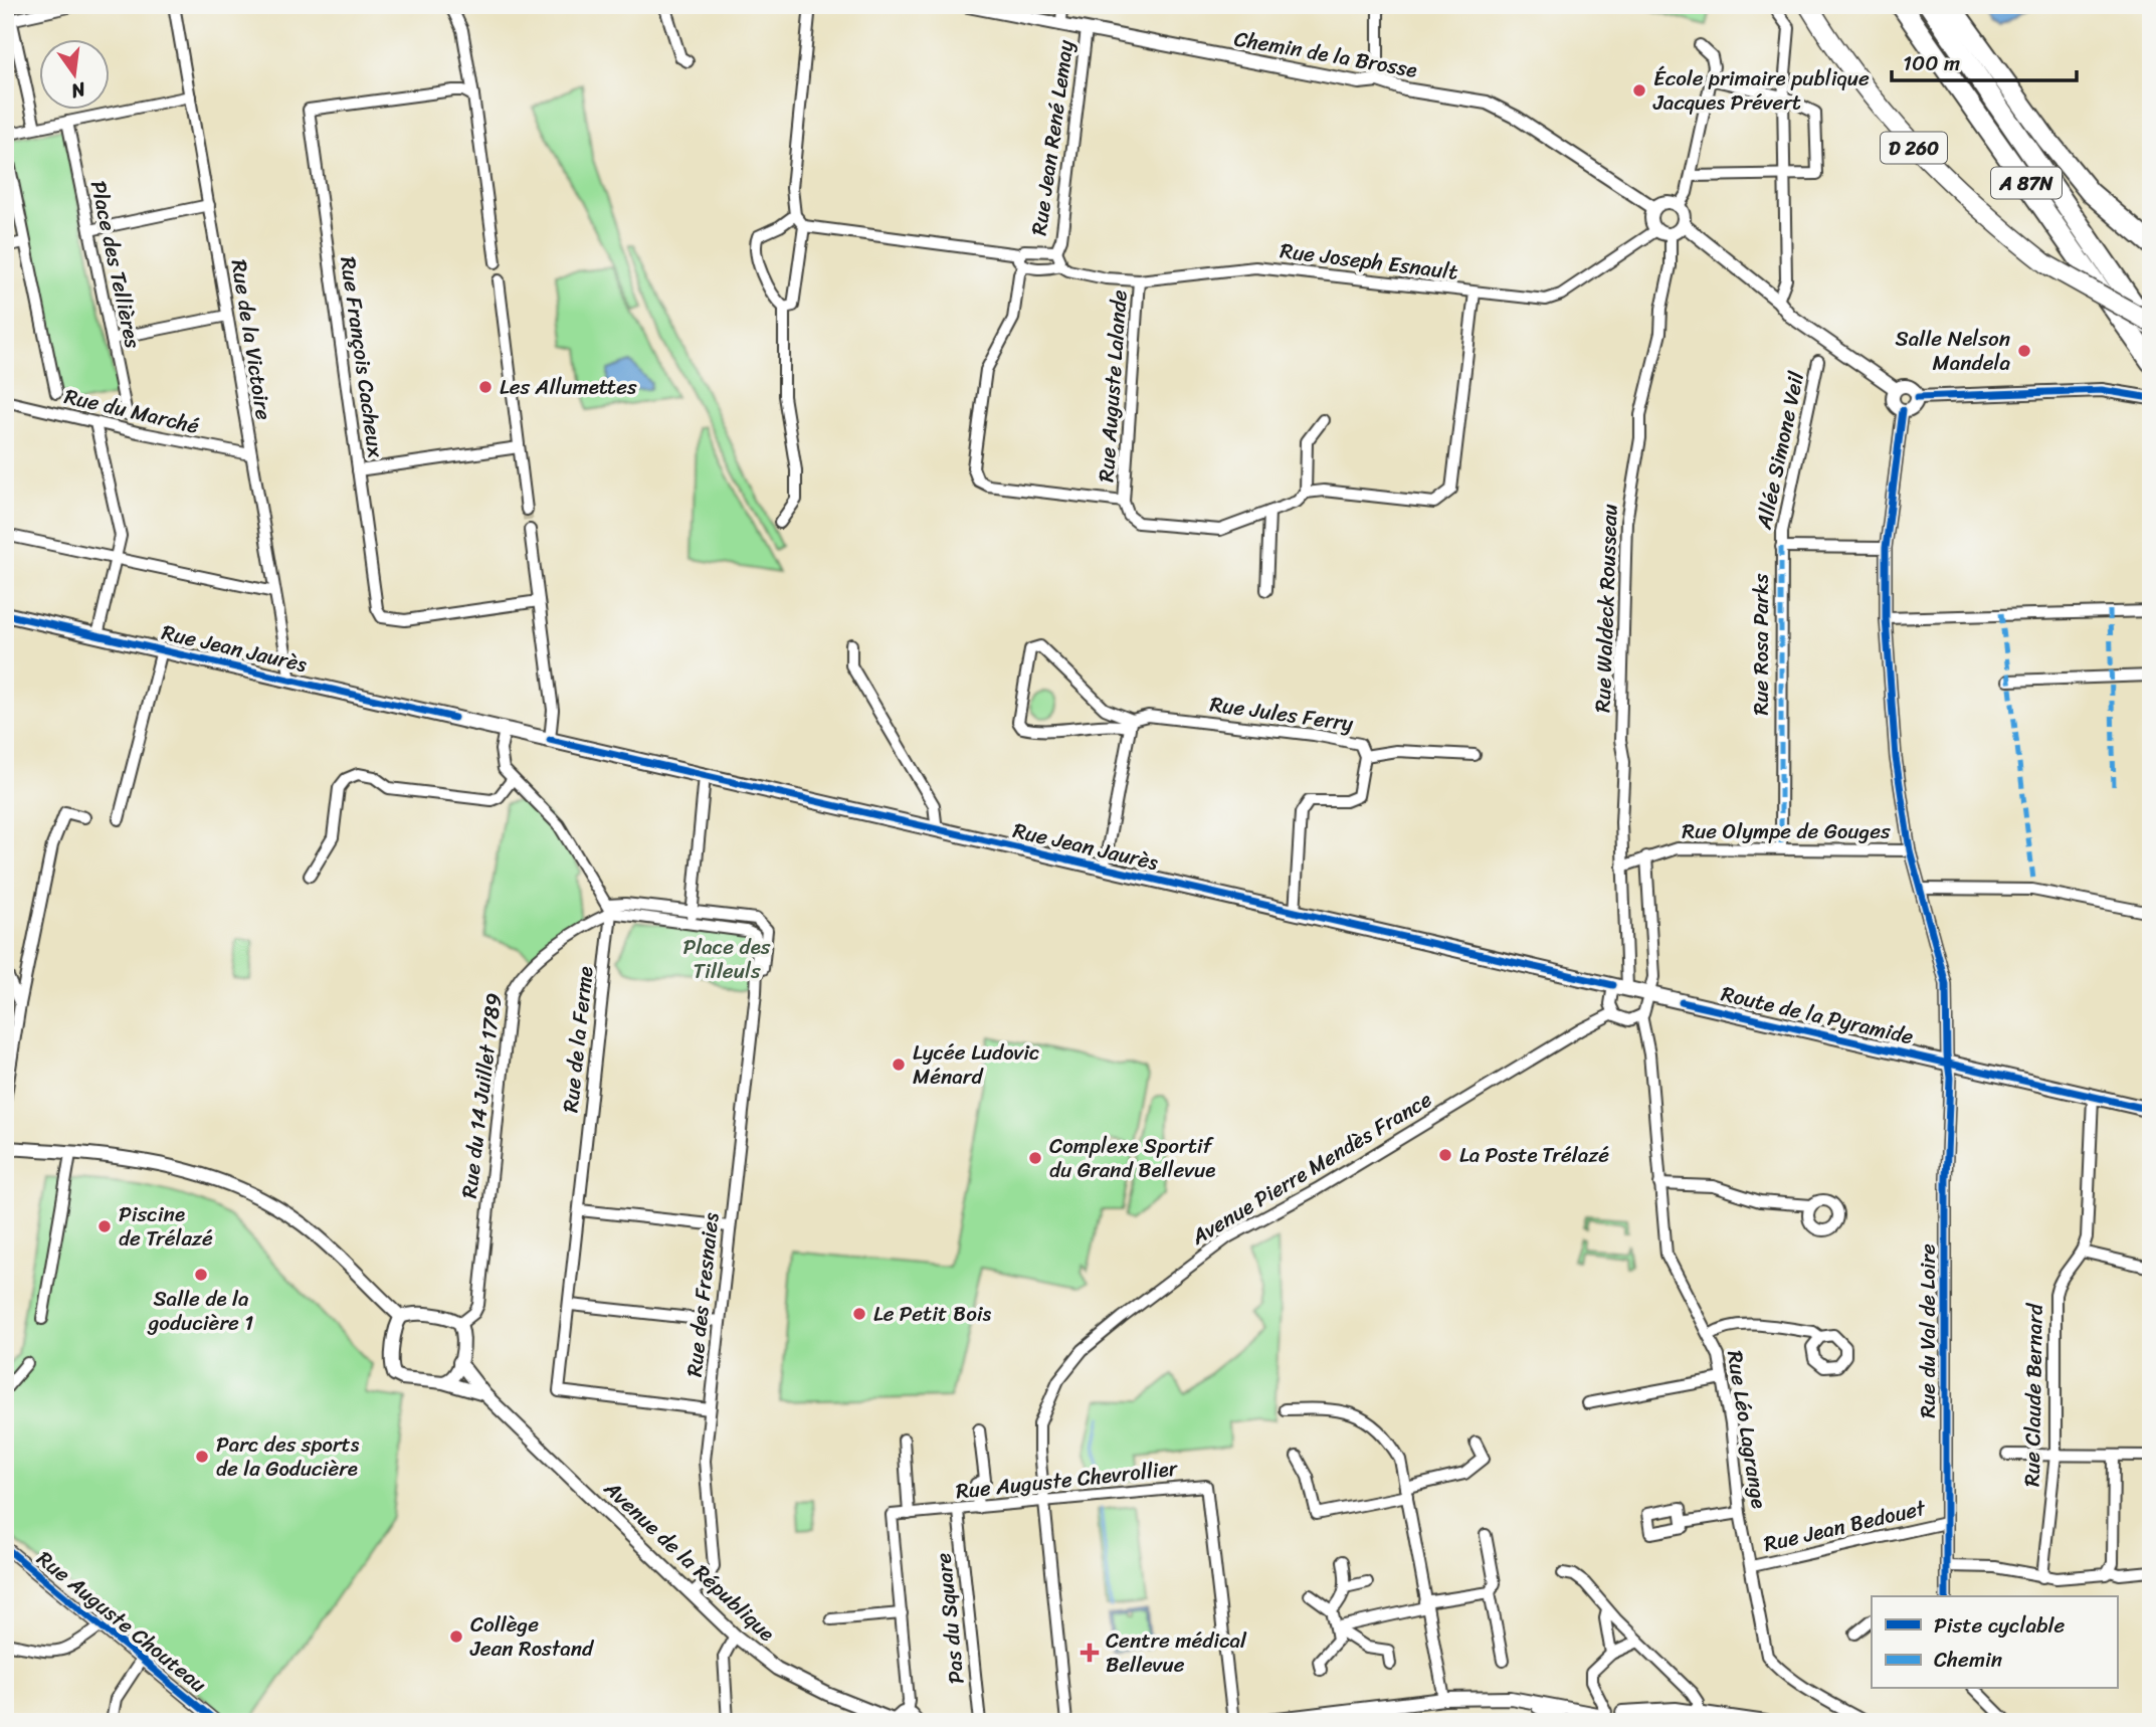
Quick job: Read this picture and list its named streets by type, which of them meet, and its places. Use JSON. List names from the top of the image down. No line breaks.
{"streets":{"highway":["D 260","A 87N"],"main road":["Rue Jean Jaurès","Route de la Pyramide"],"street":["Chemin de la Brosse","Rue Jean René Lemay","Rue Joseph Esnault","Place des Tellières","Rue de la Victoire","Rue François Cacheux","Rue Auguste Lalande","Rue du Marché","Allée Simone Veil","Rue Waldeck Rousseau","Rue Rosa Parks","Rue Jules Ferry","Rue Olympe de Gouges","Rue de la Ferme","Rue du 14 Juillet 1789","Avenue Pierre Mendès France","Rue des Fresnaies","Rue du Val de Loire","Rue Claude Bernard","Rue Léo Lagrange","Rue Auguste Chevrollier","Rue Jean Bedouet","Avenue de la République","Pas du Square","Rue Auguste Chouteau"]},"crossings":[["Chemin de la Brosse","Rue Jean René Lemay"],["Chemin de la Brosse","Rue Joseph Esnault"],["Chemin de la Brosse","Rue Waldeck Rousseau"],["Rue Joseph Esnault","Rue Auguste Lalande"],["Rue Joseph Esnault","Rue Waldeck Rousseau"],["Rue de la Victoire","Rue du Marché"],["Rue de la Victoire","Rue Jean Jaurès"],["Allée Simone Veil","Rue Rosa Parks"],["Rue Waldeck Rousseau","Rue Jean Jaurès"],["Rue Waldeck Rousseau","Rue Olympe de Gouges"],["Rue Waldeck Rousseau","Route de la Pyramide"],["Rue Waldeck Rousseau","Avenue Pierre Mendès France"],["Rue Waldeck Rousseau","Rue Léo Lagrange"],["Rue Rosa Parks","Rue Olympe de Gouges"],["Rue Rosa Parks","Rue du Val de Loire"],["Rue Jean Jaurès","Rue Jules Ferry"],["Rue Jean Jaurès","Route de la Pyramide"],["Rue Jean Jaurès","Avenue Pierre Mendès France"],["Rue Jean Jaurès","Rue Léo Lagrange"],["Rue Olympe de Gouges","Rue du Val de Loire"],["Route de la Pyramide","Avenue Pierre Mendès France"],["Route de la Pyramide","Rue du Val de Loire"],["Route de la Pyramide","Rue Claude Bernard"],["Route de la Pyramide","Rue Léo Lagrange"],["Rue de la Ferme","Rue du 14 Juillet 1789"],["Rue de la Ferme","Rue des Fresnaies"],["Rue du 14 Juillet 1789","Avenue de la République"],["Avenue Pierre Mendès France","Rue Léo Lagrange"],["Avenue Pierre Mendès France","Rue Auguste Chevrollier"],["Rue des Fresnaies","Avenue de la République"],["Rue du Val de Loire","Rue Jean Bedouet"],["Rue Léo Lagrange","Rue Jean Bedouet"],["Rue Auguste Chevrollier","Pas du Square"]],"parks":["Place des Tilleuls"],"places":{"other":["École primaire publique Jacques Prévert","Salle Nelson Mandela","Les Allumettes","Lycée Ludovic Ménard","La Poste Trélazé","Complexe Sportif du Grand Bellevue","Piscine de Trélazé","Salle de la goducière 1","Le Petit Bois","Parc des sports de la Goducière","Collège Jean Rostand"],"health":["Centre médical Bellevue"]},"legend":["Piste cyclable","Chemin"],"scale_bar":"100 m","north":"bottom"}
